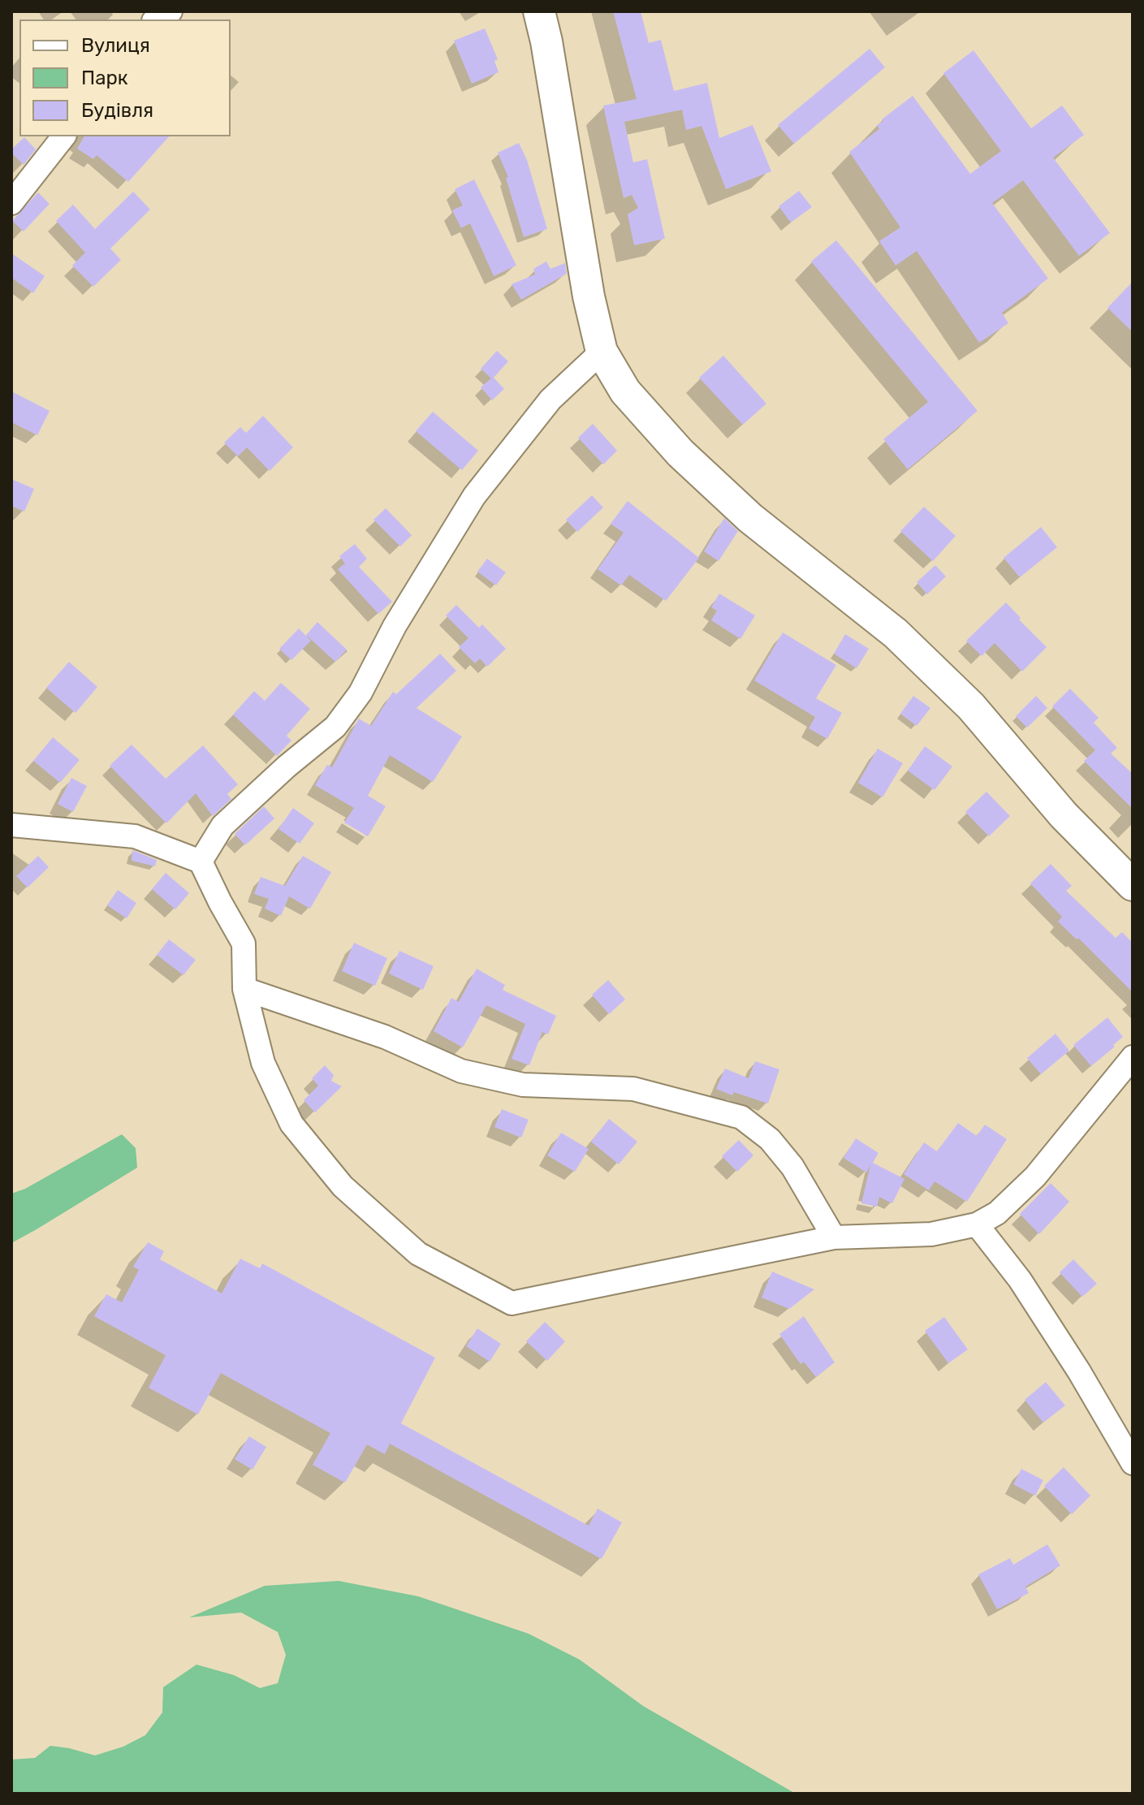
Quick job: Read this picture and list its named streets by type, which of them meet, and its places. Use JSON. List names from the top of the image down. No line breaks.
{"legend":["Вулиця","Парк","Будівля"]}
